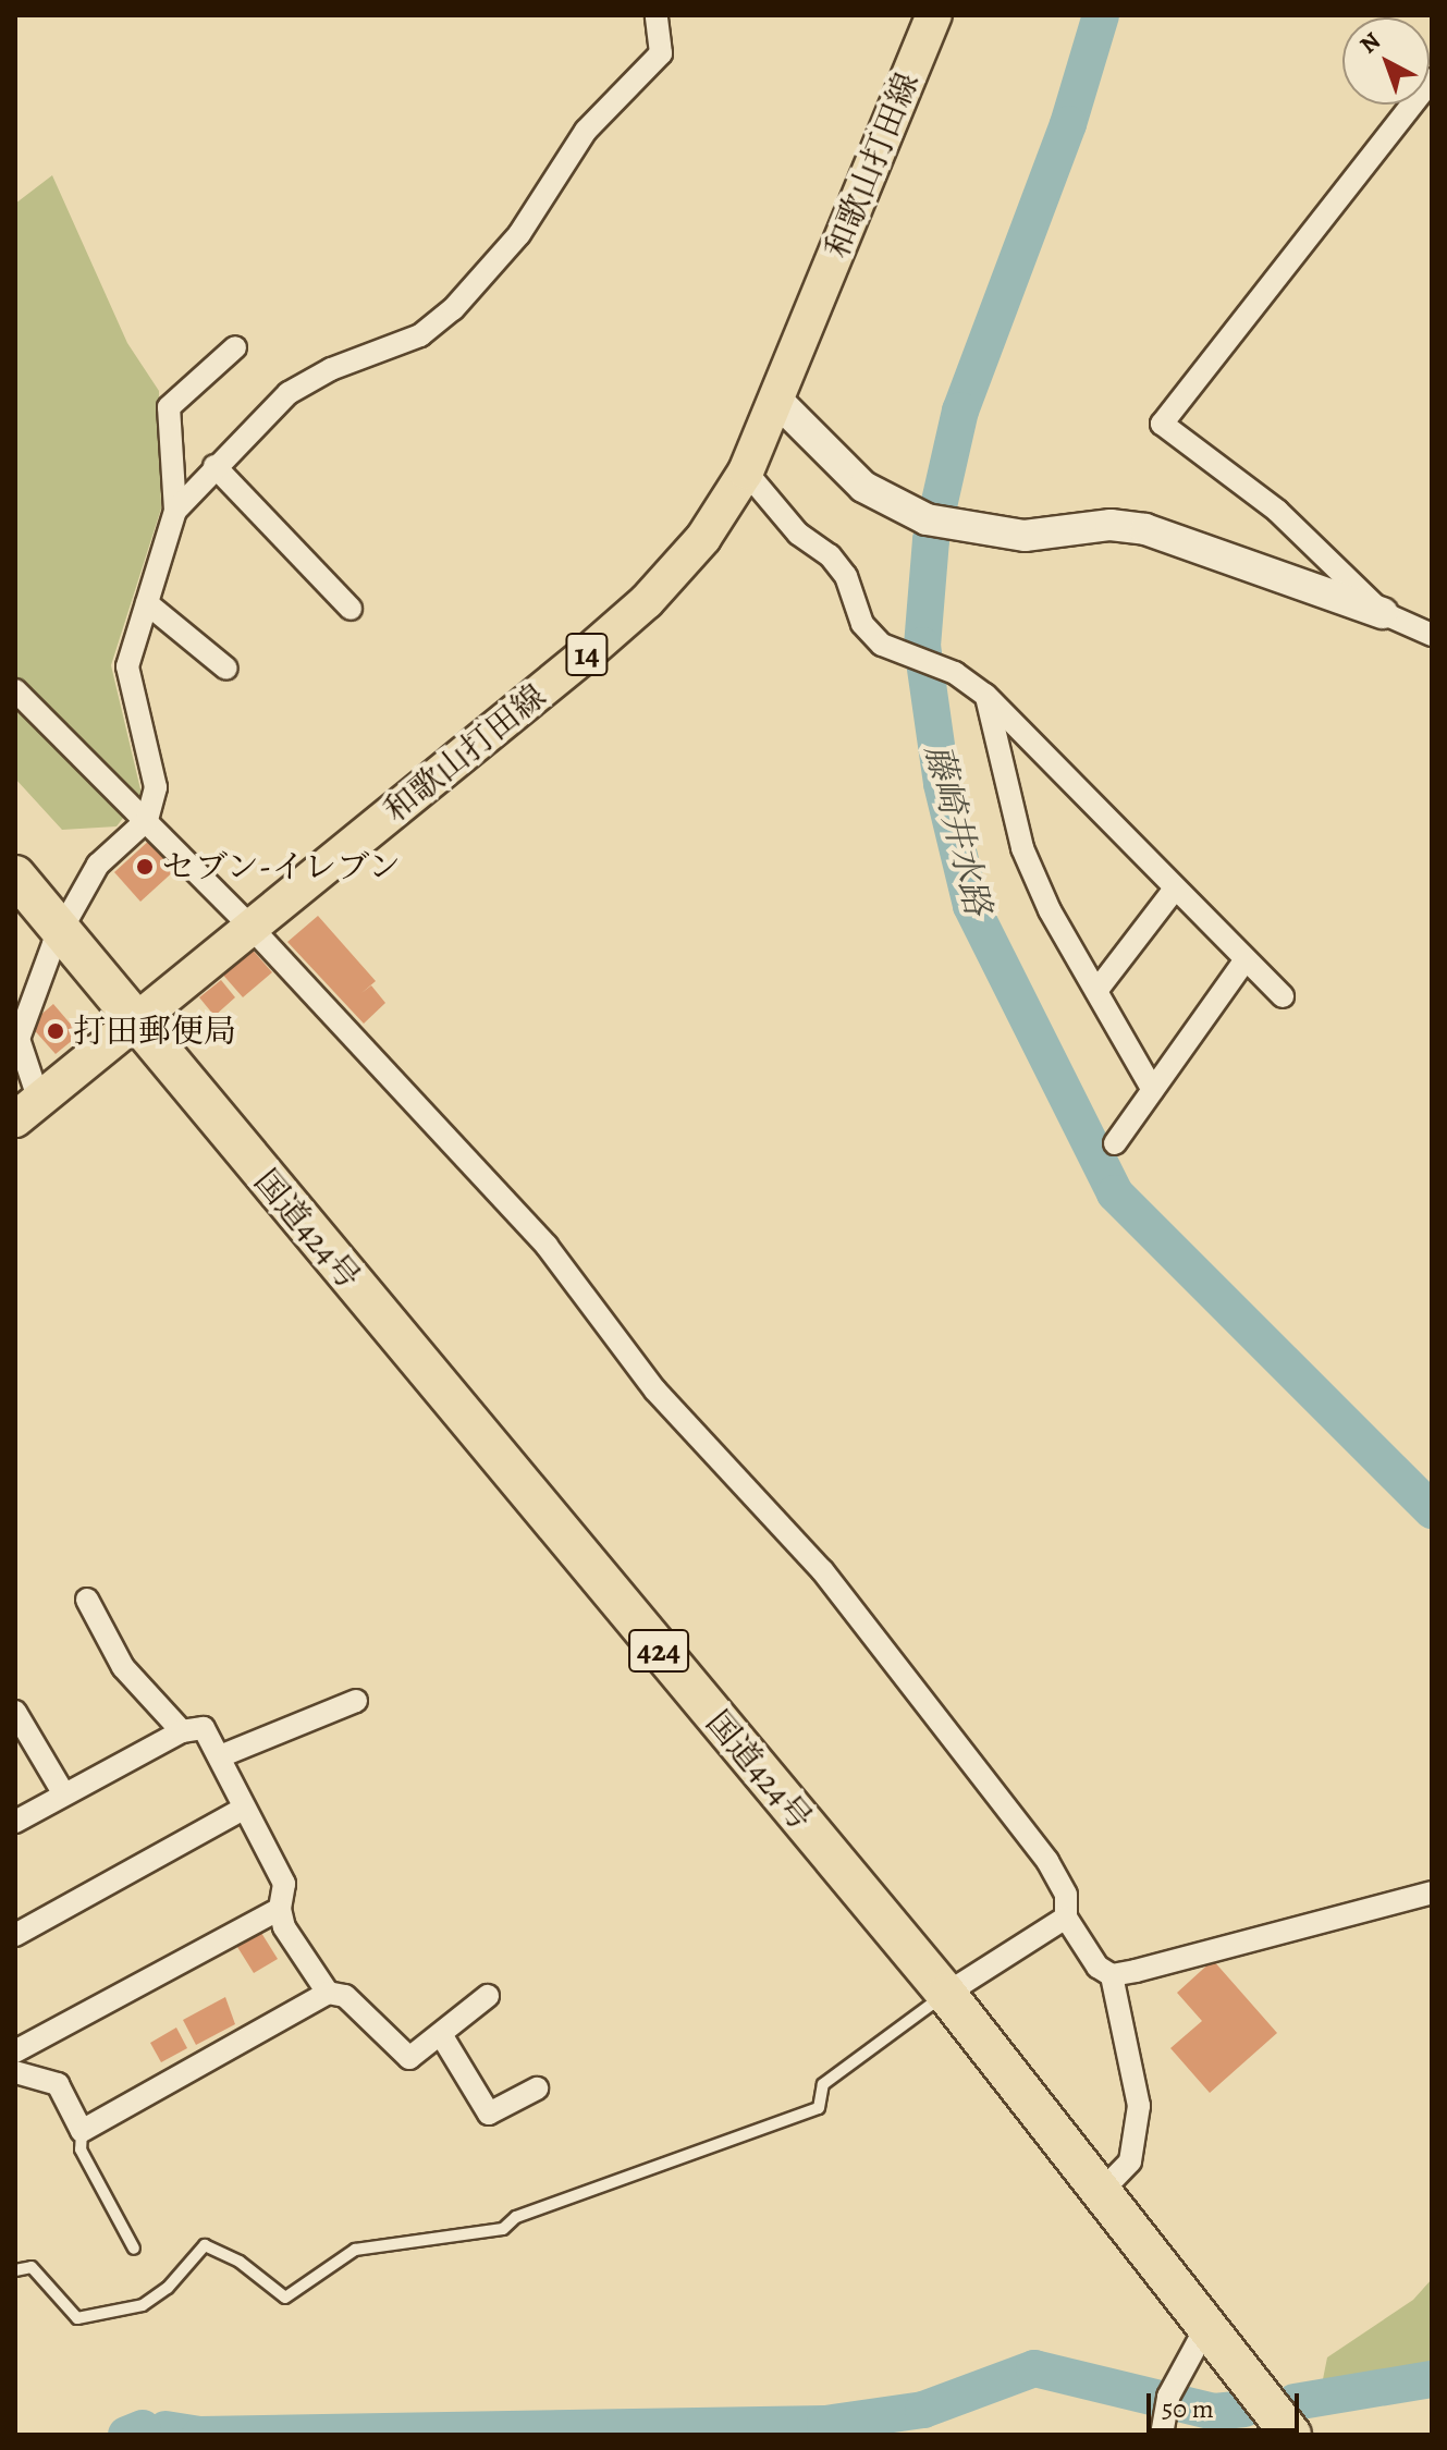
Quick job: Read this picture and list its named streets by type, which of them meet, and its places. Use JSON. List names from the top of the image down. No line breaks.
{"streets":{"highway":["国道424号","424"],"main road":["和歌山打田線","14"]},"crossings":[["和歌山打田線","国道424号"]],"water":["藤崎井水路"],"places":["セブン-イレブン","打田郵便局"],"scale_bar":"50 m","north":"top left"}
